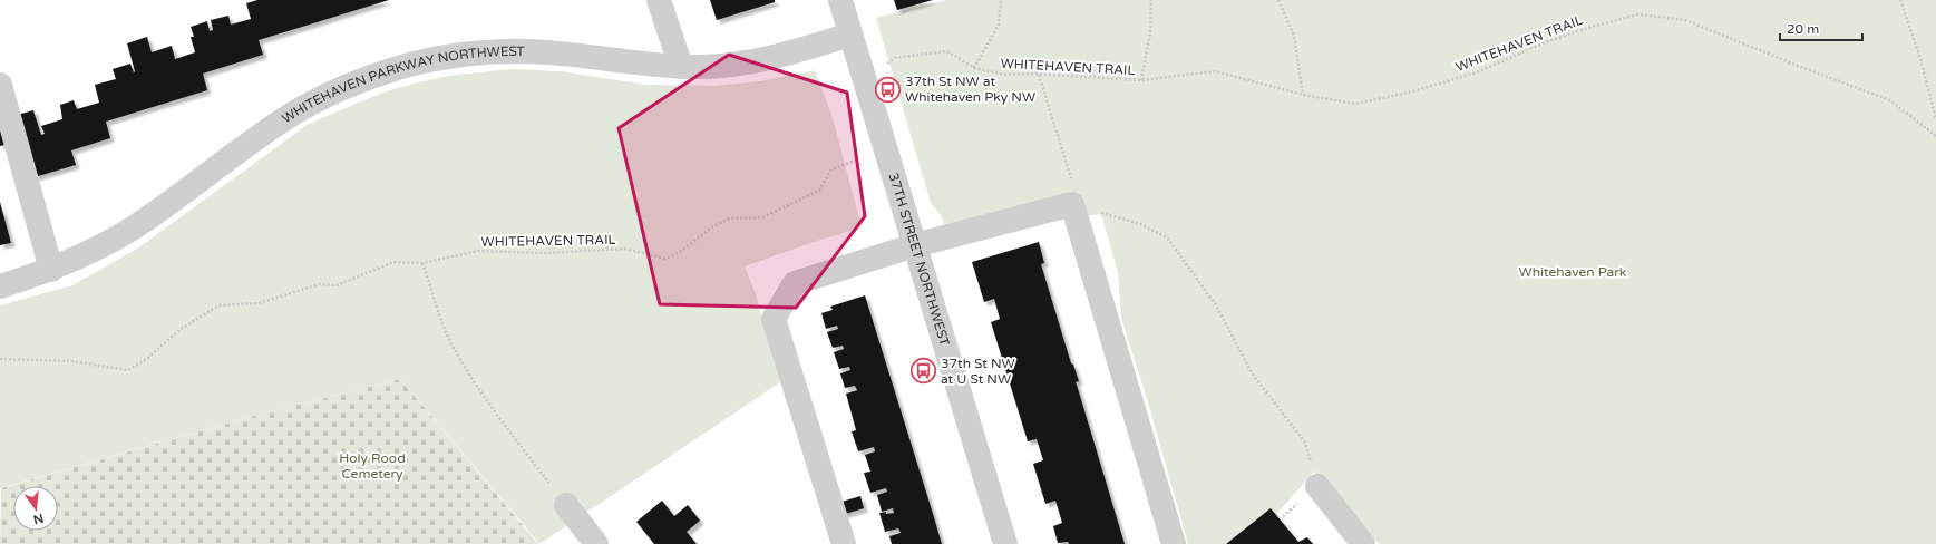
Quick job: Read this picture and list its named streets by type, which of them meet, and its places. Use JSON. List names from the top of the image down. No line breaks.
{"streets":{"street":["WHITEHAVEN PARKWAY NORTHWEST","37TH STREET NORTHWEST"],"path":["WHITEHAVEN TRAIL"]},"crossings":[["WHITEHAVEN PARKWAY NORTHWEST","37TH STREET NORTHWEST"]],"parks":["Whitehaven Park","Holy Rood Cemetery"],"places":{"bus stop":["37th St NW at Whitehaven Pky NW","37th St NW at U St NW"]},"scale_bar":"20 m","north":"bottom"}
